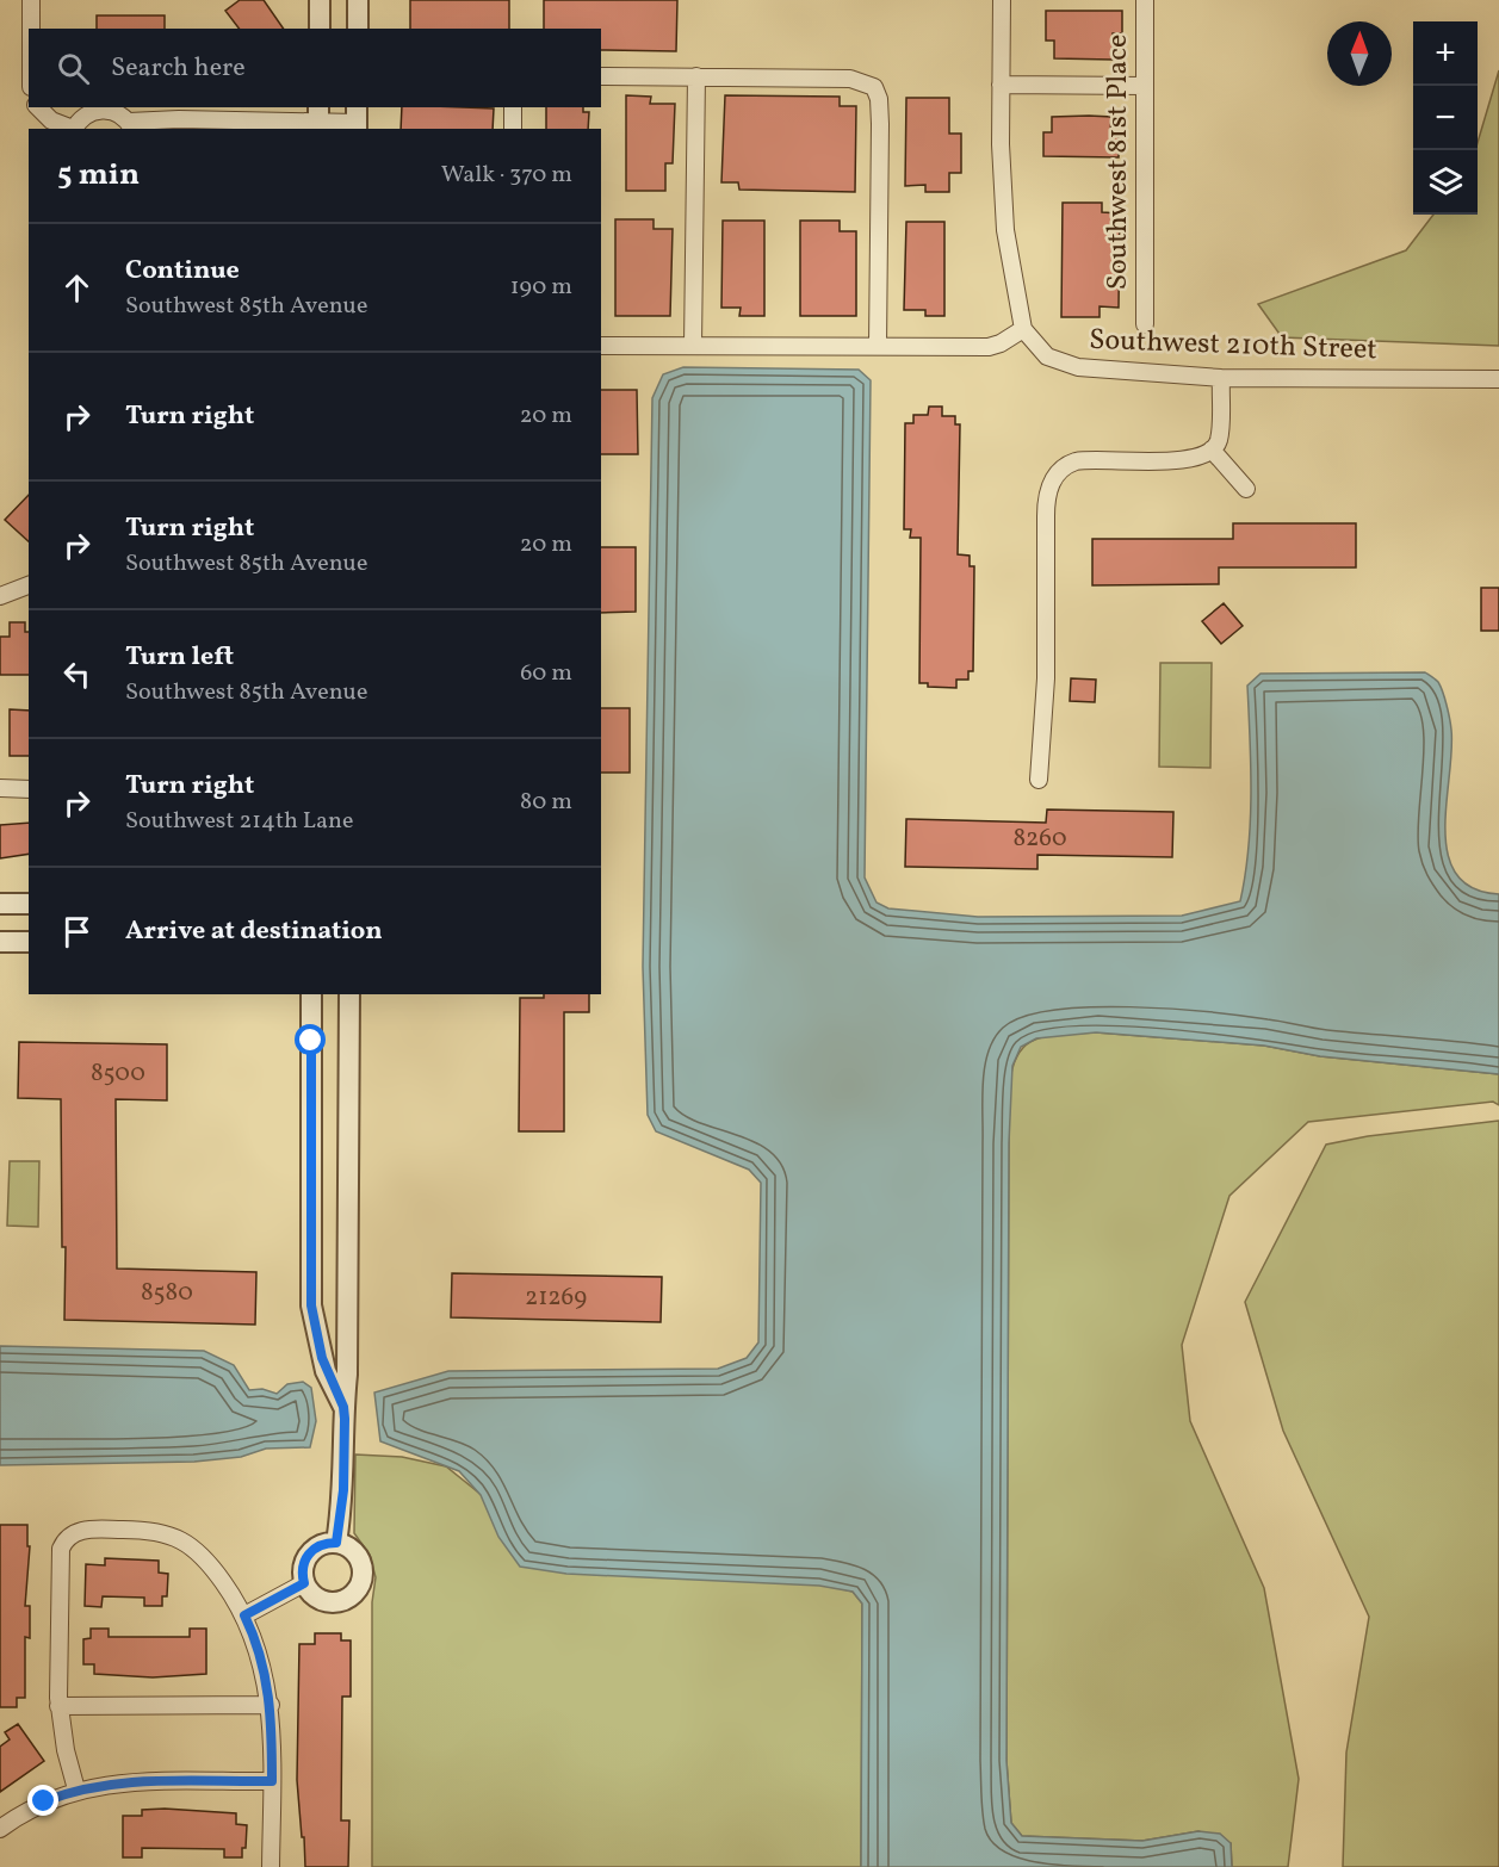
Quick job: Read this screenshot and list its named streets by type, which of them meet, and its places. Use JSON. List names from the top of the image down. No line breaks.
{"streets":{"street":["Southwest 81st Place","Southwest 210th Street"]},"house_numbers":["8260","8500","8580","21269"],"north":"top","page":{"map_buttons":["+","−"],"search":"Search here","heading":["5 min","Walk · 370 m"],"list":[["Continue","Southwest 85th Avenue","190 m"],["Turn right","20 m"],["Turn right","Southwest 85th Avenue","20 m"],["Turn left","Southwest 85th Avenue","60 m"],["Turn right","Southwest 214th Lane","80 m"],"Arrive at destination"]}}
